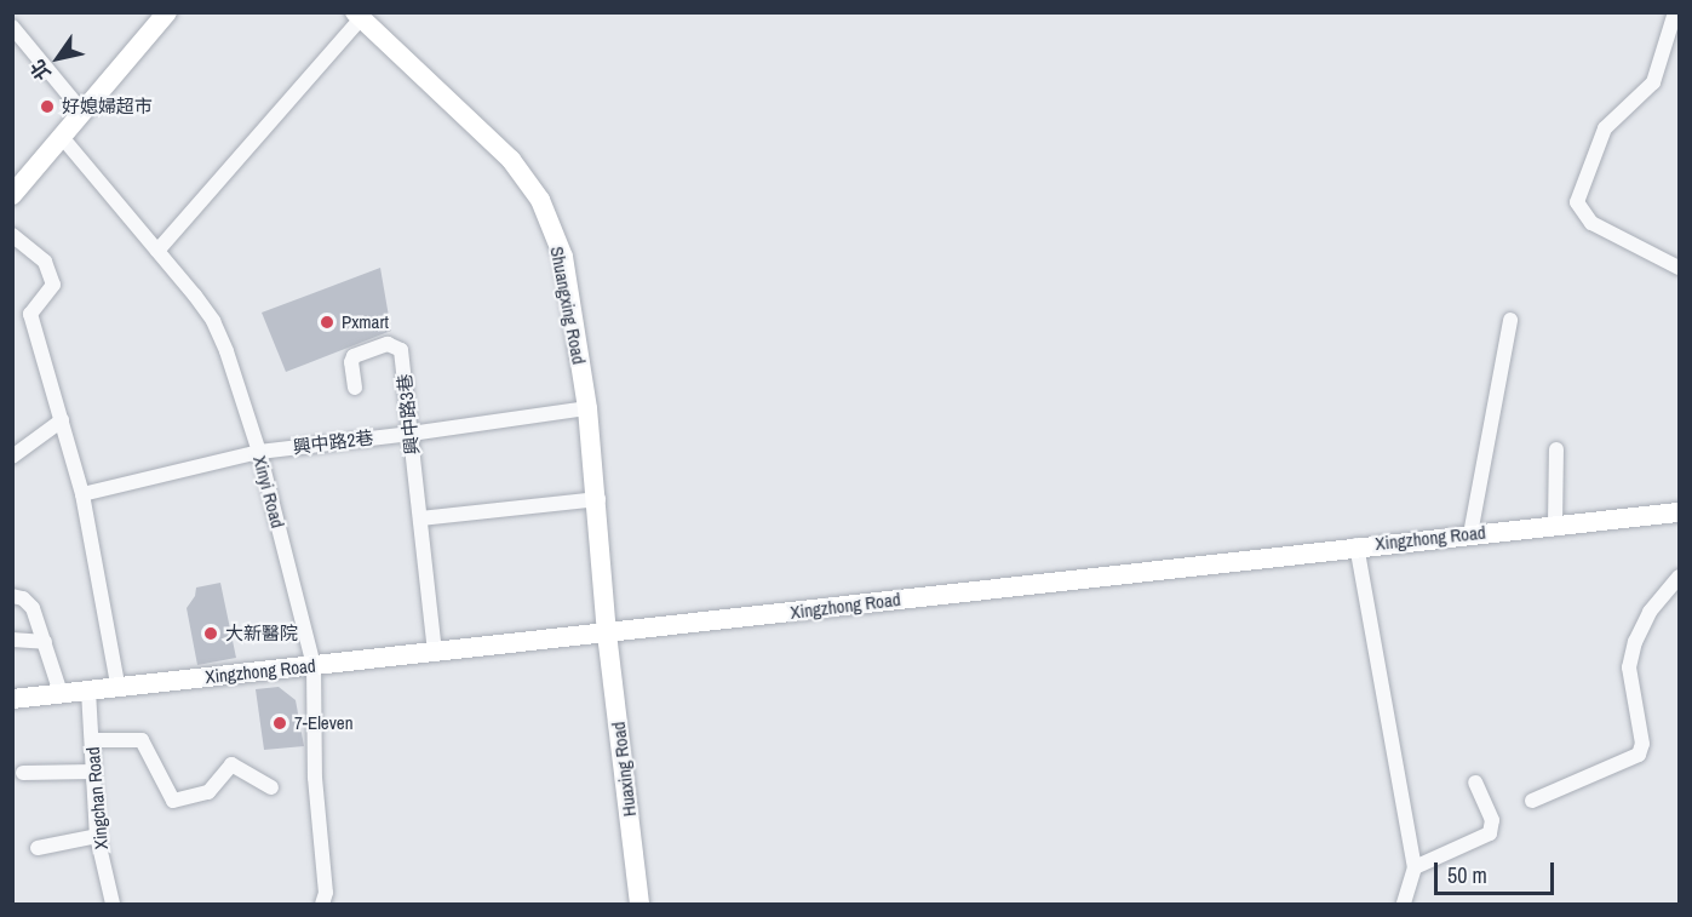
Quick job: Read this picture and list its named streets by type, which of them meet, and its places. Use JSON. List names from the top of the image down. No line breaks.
{"streets":{"main road":["Shuangxing Road","Xingzhong Road","Huaxing Road"],"street":["興中路3巷","興中路2巷","Xinyi Road","Xingchan Road"]},"crossings":[["Shuangxing Road","興中路2巷"],["Shuangxing Road","Xingzhong Road"],["Shuangxing Road","Huaxing Road"],["興中路3巷","興中路2巷"],["興中路3巷","Xingzhong Road"],["興中路2巷","Xinyi Road"],["Xinyi Road","Xingzhong Road"],["Xingzhong Road","Huaxing Road"],["Xingzhong Road","Xingchan Road"]],"places":["好媳婦超市","Pxmart","大新醫院","7-Eleven"],"scale_bar":"50 m","north":"bottom left"}
